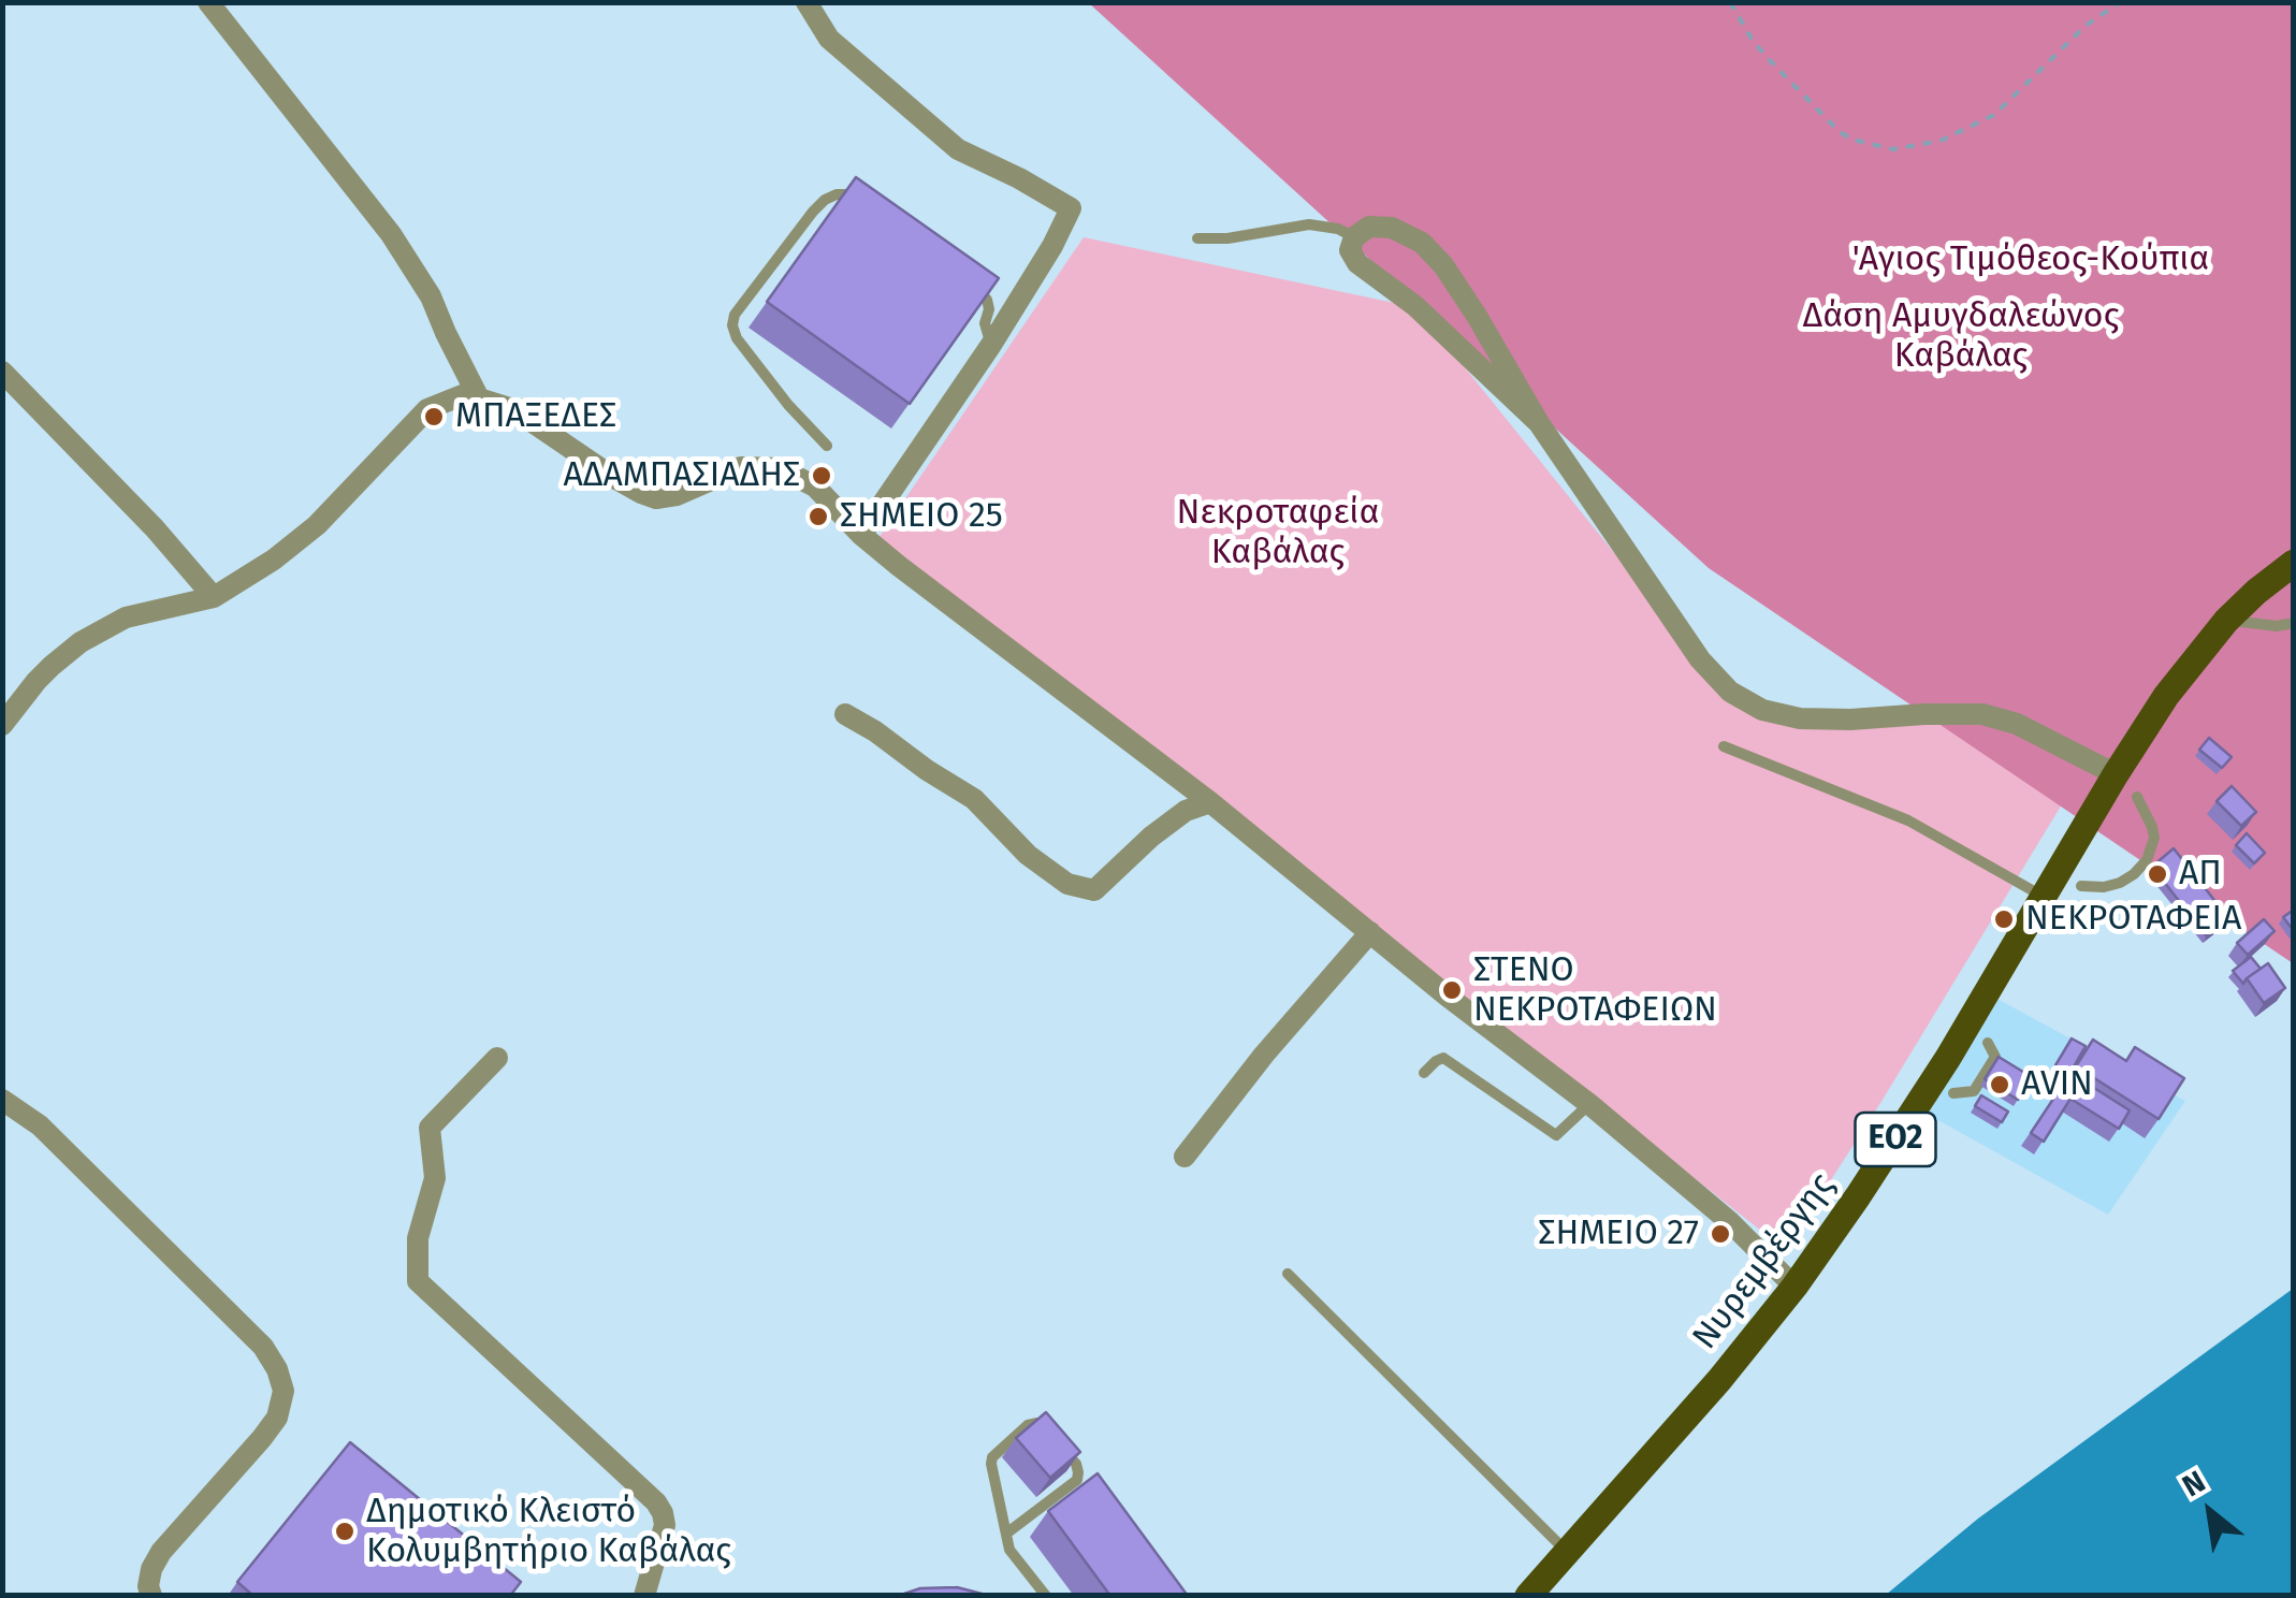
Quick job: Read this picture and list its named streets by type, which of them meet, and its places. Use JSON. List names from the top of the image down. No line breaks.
{"streets":{"main road":["ΕΟ2","Νυρεμβέργης"]},"crossings":[["ΕΟ2","Νυρεμβέργης"]],"parks":["'Αγιος Τιμόθεος-Κούπια","Δάση Αμυγδαλεώνος Καβάλας","Νεκροταφεία Καβάλας"],"places":["ΜΠΑΞΕΔΕΣ","ΑΔΑΜΠΑΣΙΑΔΗΣ","ΣΗΜΕΙΟ 25","ΑΠ","ΝΕΚΡΟΤΑΦΕΙΑ","ΣΤΕΝΟ ΝΕΚΡΟΤΑΦΕΙΩΝ","AVIN","ΣΗΜΕΙΟ 27","Δημοτικό Κλειστό Κολυμβητήριο Καβάλας"],"north":"top left"}
